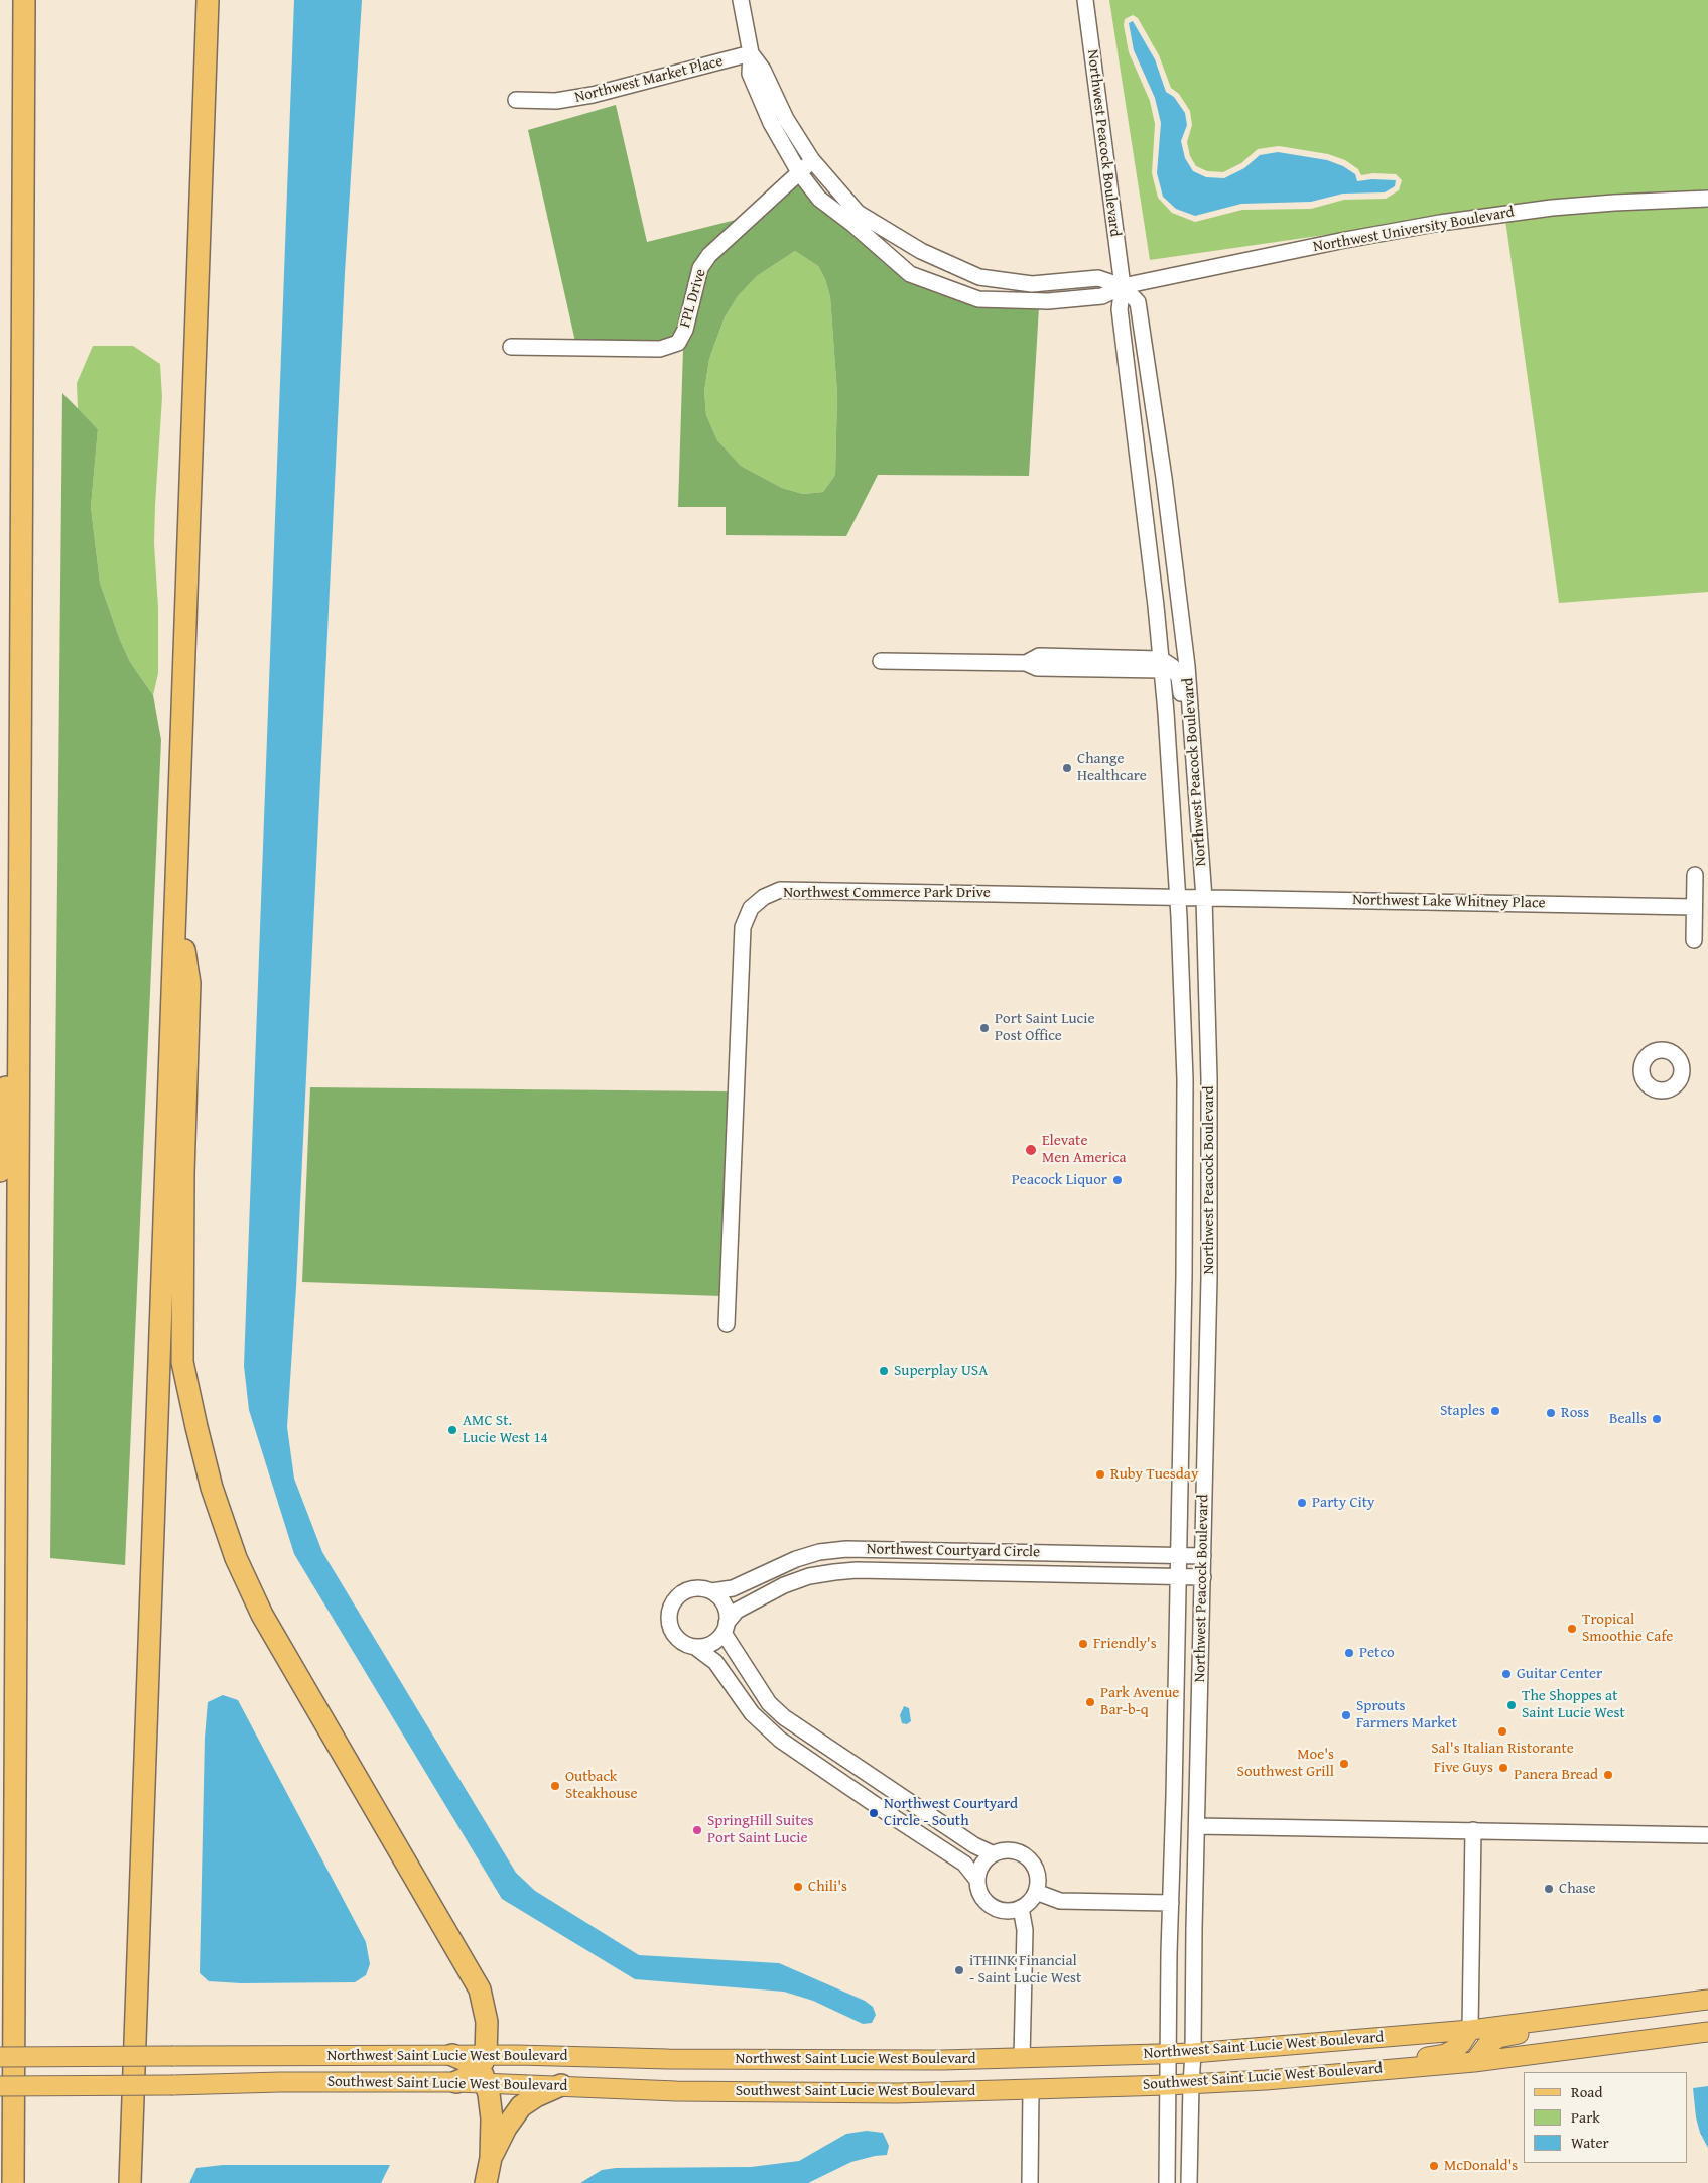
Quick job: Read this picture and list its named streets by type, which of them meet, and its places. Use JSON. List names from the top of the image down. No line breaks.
{"streets":{"main road":["Northwest Saint Lucie West Boulevard","Southwest Saint Lucie West Boulevard"],"street":["Northwest Market Place","Northwest Peacock Boulevard","Northwest University Boulevard","FPL Drive","Northwest Commerce Park Drive","Northwest Lake Whitney Place","Northwest Courtyard Circle"]},"crossings":[["Northwest Market Place","Northwest University Boulevard"],["Northwest Peacock Boulevard","Northwest University Boulevard"],["Northwest Peacock Boulevard","Northwest Commerce Park Drive"],["Northwest Peacock Boulevard","Northwest Lake Whitney Place"],["Northwest Peacock Boulevard","Northwest Courtyard Circle"],["Northwest Peacock Boulevard","Northwest Saint Lucie West Boulevard"],["Northwest Peacock Boulevard","Southwest Saint Lucie West Boulevard"],["Northwest University Boulevard","FPL Drive"],["Northwest Commerce Park Drive","Northwest Lake Whitney Place"],["Northwest Saint Lucie West Boulevard","Southwest Saint Lucie West Boulevard"]],"places":["Change Healthcare","Port Saint Lucie Post Office","Elevate Men America","Peacock Liquor","Superplay USA","Staples","Ross","Bealls","AMC St. Lucie West 14","Ruby Tuesday","Party City","Tropical Smoothie Cafe","Friendly's","Petco","Guitar Center","Park Avenue Bar-b-q","The Shoppes at Saint Lucie West","Sprouts Farmers Market","Sal's Italian Ristorante","Moe's Southwest Grill","Five Guys","Panera Bread","Outback Steakhouse","Northwest Courtyard Circle - South","SpringHill Suites Port Saint Lucie","Chili's","Chase","iTHINK Financial - Saint Lucie West","McDonald's"],"legend":["Road","Park","Water"]}
